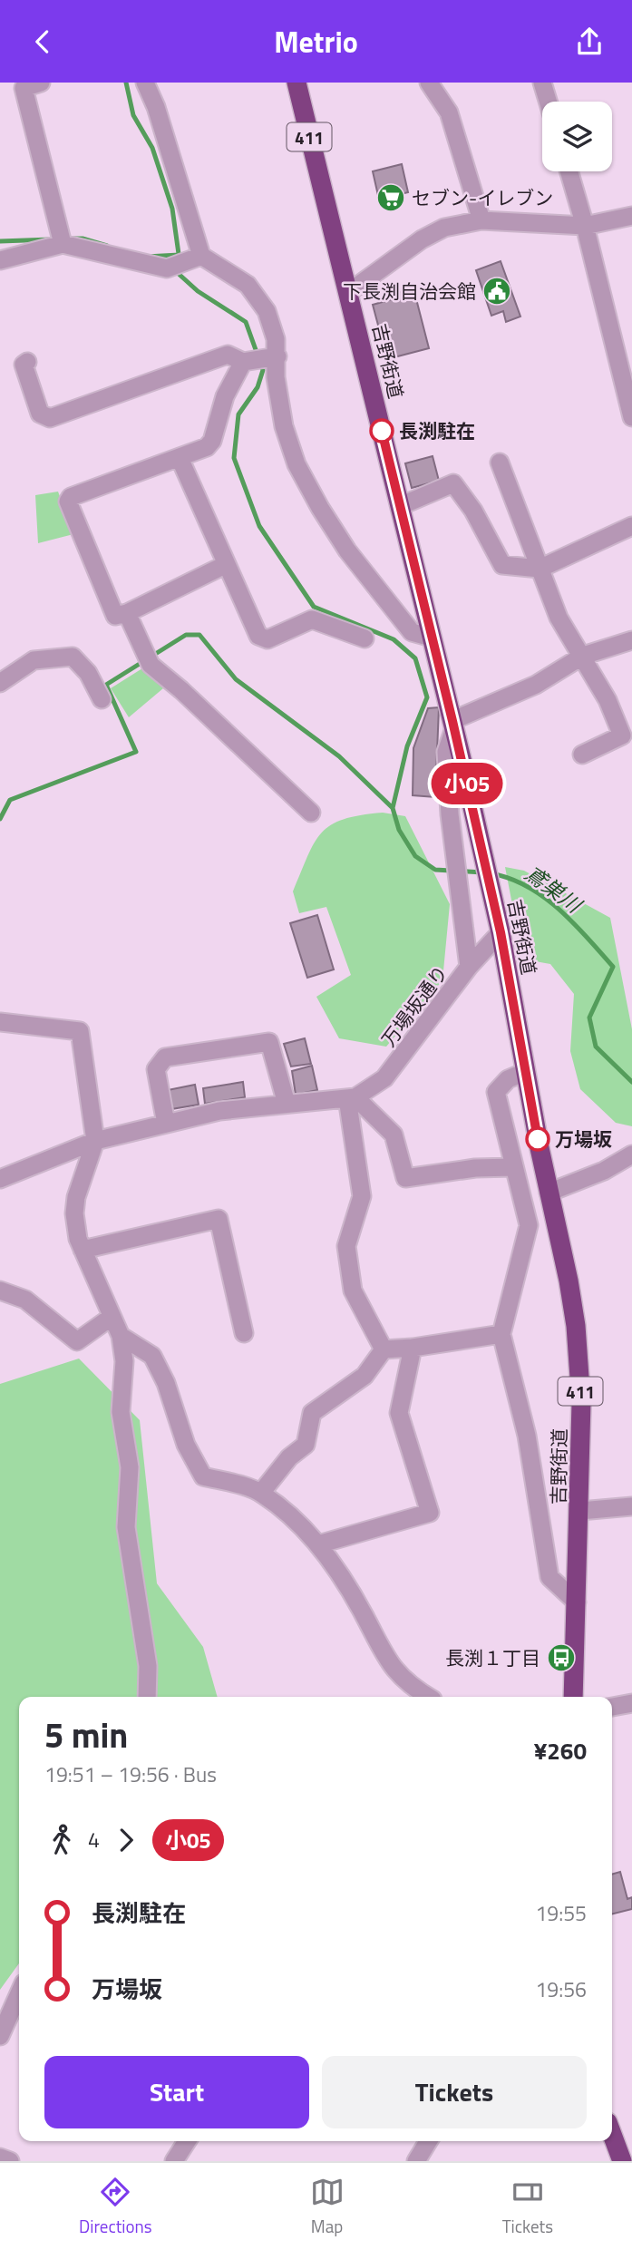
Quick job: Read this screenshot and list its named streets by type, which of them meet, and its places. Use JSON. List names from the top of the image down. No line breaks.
{"streets":{"highway":["411","吉野街道"],"street":["万場坂通り"]},"crossings":[["吉野街道","万場坂通り"]],"water":["鳶巣川"],"places":{"supermarket":["セブン-イレブン"],"public building":["下長渕自治会館"],"other":["長渕駐在","万場坂"],"bus stop":["長渕１丁目"]},"lines":["bus line 小05"],"page":{"header":"Metrio","on_map":"小05","heading":["5 min","19:51 – 19:56 · Bus","¥260"],"legs":["4","小05"],"list":[{"name":"長渕駐在","value":"19:55"},{"name":"万場坂","value":"19:56"}],"buttons":["Start","Tickets"],"tabs":["Directions","Map","Tickets"]}}
